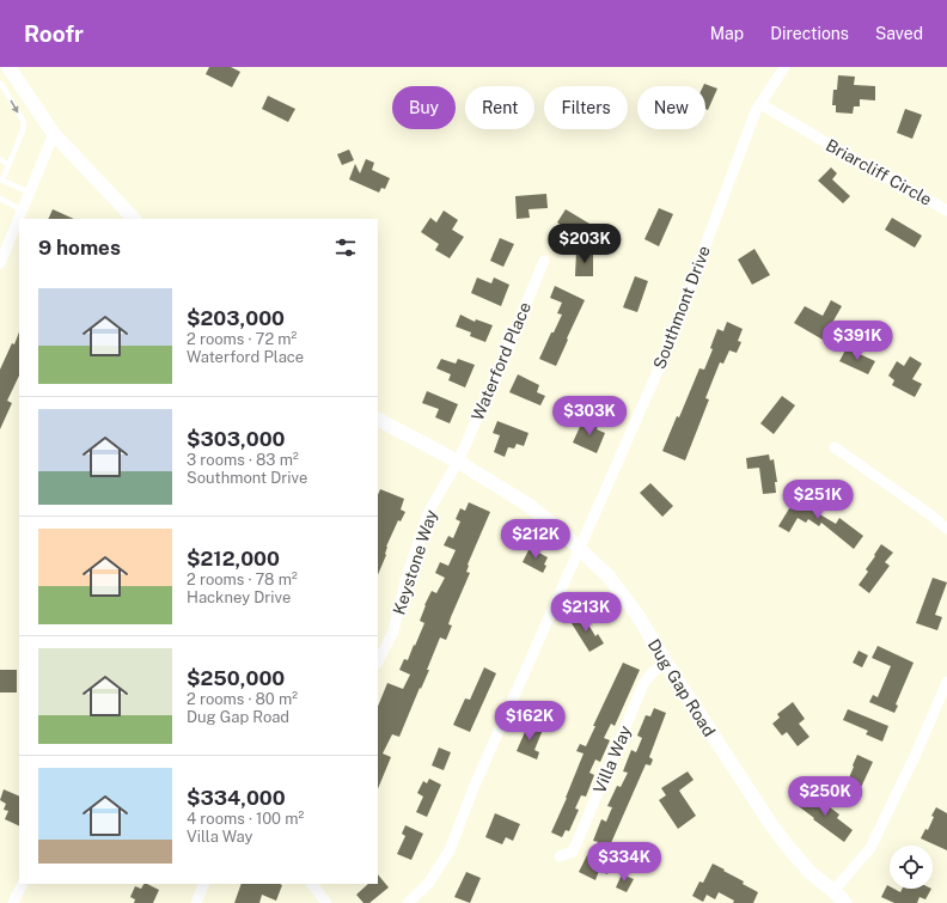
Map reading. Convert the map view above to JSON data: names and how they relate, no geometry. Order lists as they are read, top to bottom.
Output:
{
  "streets": {
    "street": [
      "Briarcliff Circle",
      "Southmont Drive",
      "Waterford Place",
      "Keystone Way",
      "Dug Gap Road",
      "Villa Way"
    ]
  },
  "crossings": [
    ["Briarcliff Circle", "Southmont Drive"],
    ["Southmont Drive", "Dug Gap Road"],
    ["Waterford Place", "Keystone Way"],
    ["Waterford Place", "Dug Gap Road"],
    ["Keystone Way", "Dug Gap Road"],
    ["Dug Gap Road", "Villa Way"]
  ],
  "page": {
    "header": "Roofr",
    "nav": ["Map", "Directions", "Saved"],
    "chip": [
      "Buy",
      "Rent",
      "Filters",
      "New"
    ],
    "heading": "9 homes",
    "price": [
      "$203K",
      "$391K",
      "$303K",
      "$251K",
      "$212K",
      "$213K",
      "$162K",
      "$250K",
      "$334K"
    ],
    "list": [
      {
        "name": "$203,000",
        "note": "2 rooms · 72 m² · Waterford Place"
      },
      {
        "name": "$303,000",
        "note": "3 rooms · 83 m² · Southmont Drive"
      },
      {
        "name": "$212,000",
        "note": "2 rooms · 78 m² · Hackney Drive"
      },
      {
        "name": "$250,000",
        "note": "2 rooms · 80 m² · Dug Gap Road"
      },
      {
        "name": "$334,000",
        "note": "4 rooms · 100 m² · Villa Way"
      }
    ]
  }
}
